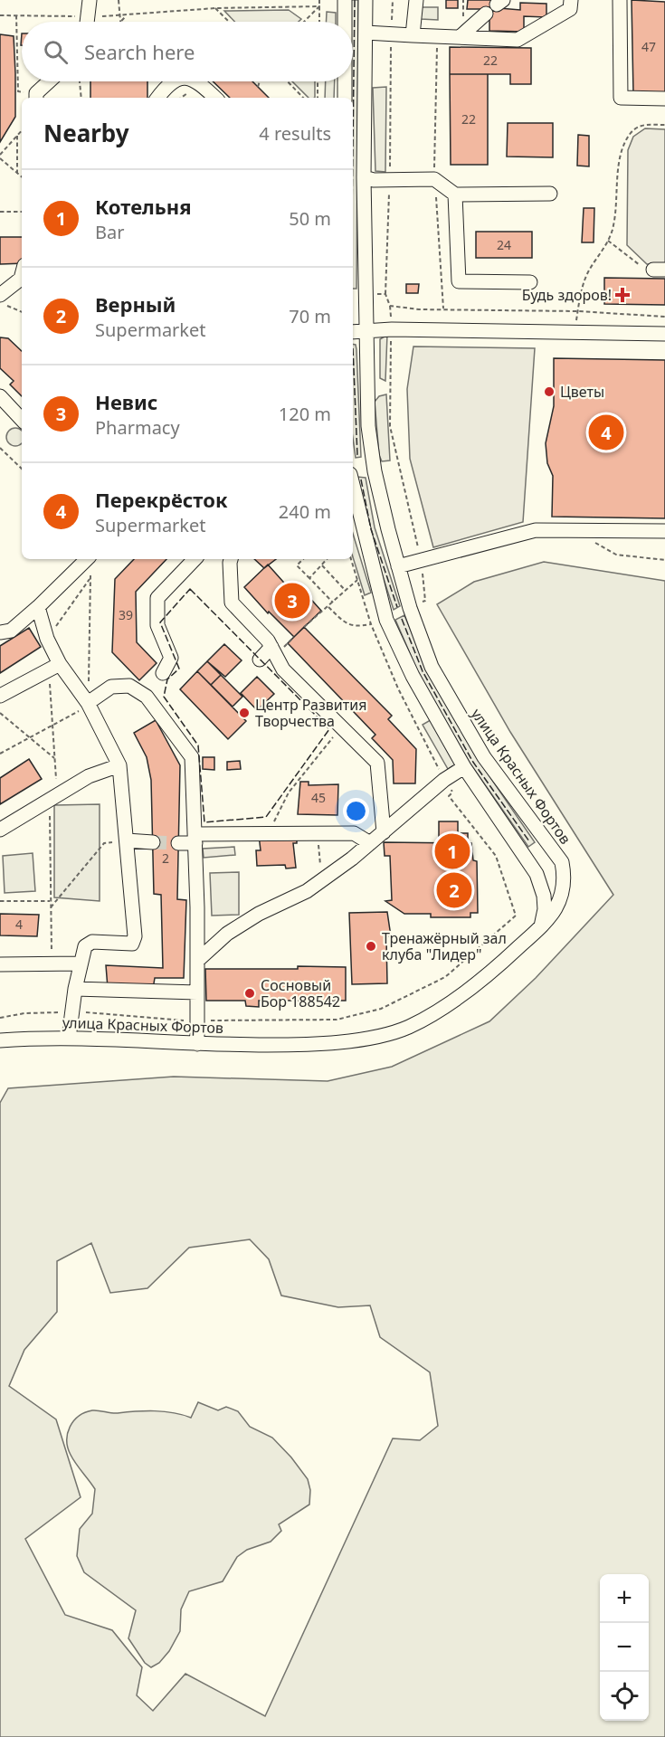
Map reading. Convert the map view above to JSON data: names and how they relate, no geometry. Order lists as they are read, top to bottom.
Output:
{
  "streets": {
    "street": ["улица Красных Фортов"]
  },
  "places": {
    "health": ["Будь здоров!"],
    "other": [
      "Цветы",
      "Центр Развития Творчества",
      "Тренажёрный зал клуба \"Лидер\"",
      "Сосновый Бор 188542"
    ]
  },
  "house_numbers": [
    "47",
    "22",
    "22",
    "24",
    "39",
    "45",
    "2",
    "4"
  ],
  "page": {
    "search": "Search here",
    "heading": ["Nearby", "4 results"],
    "list": [
      {
        "mark": "1",
        "name": "Котельня",
        "note": "Bar",
        "value": "50 m"
      },
      {
        "mark": "2",
        "name": "Верный",
        "note": "Supermarket",
        "value": "70 m"
      },
      {
        "mark": "3",
        "name": "Невис",
        "note": "Pharmacy",
        "value": "120 m"
      },
      {
        "mark": "4",
        "name": "Перекрёсток",
        "note": "Supermarket",
        "value": "240 m"
      }
    ],
    "pins": [
      "4",
      "3",
      "1",
      "2"
    ],
    "map_buttons": ["+", "−"]
  }
}
